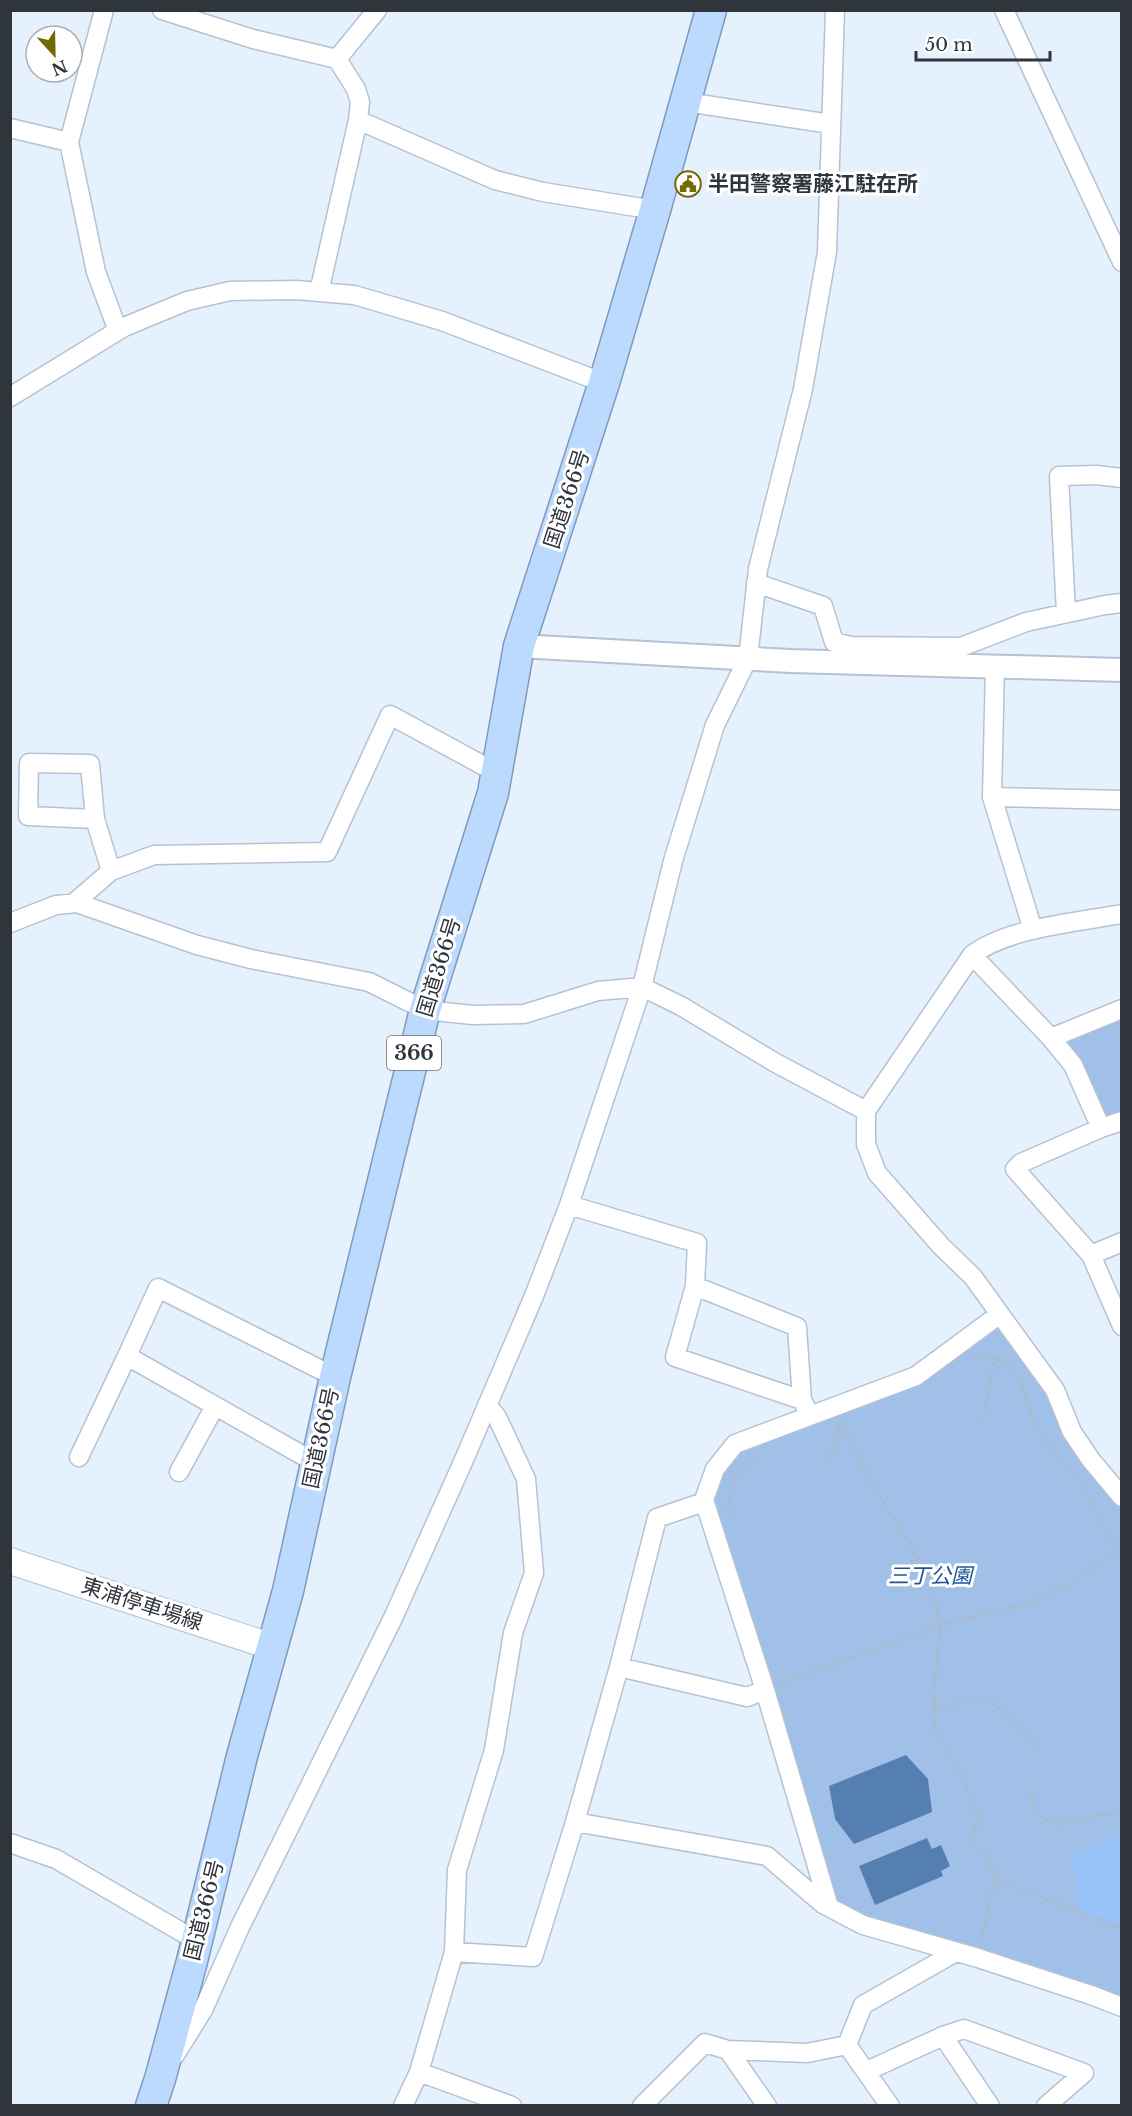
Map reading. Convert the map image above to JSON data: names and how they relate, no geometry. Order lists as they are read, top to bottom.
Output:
{
  "streets": {
    "highway": ["国道366号", "366"],
    "main road": ["東浦停車場線"]
  },
  "crossings": [
    ["国道366号", "東浦停車場線"]
  ],
  "parks": ["三丁公園"],
  "places": {
    "public building": ["半田警察署藤江駐在所"]
  },
  "scale_bar": "50 m",
  "north": "bottom"
}
